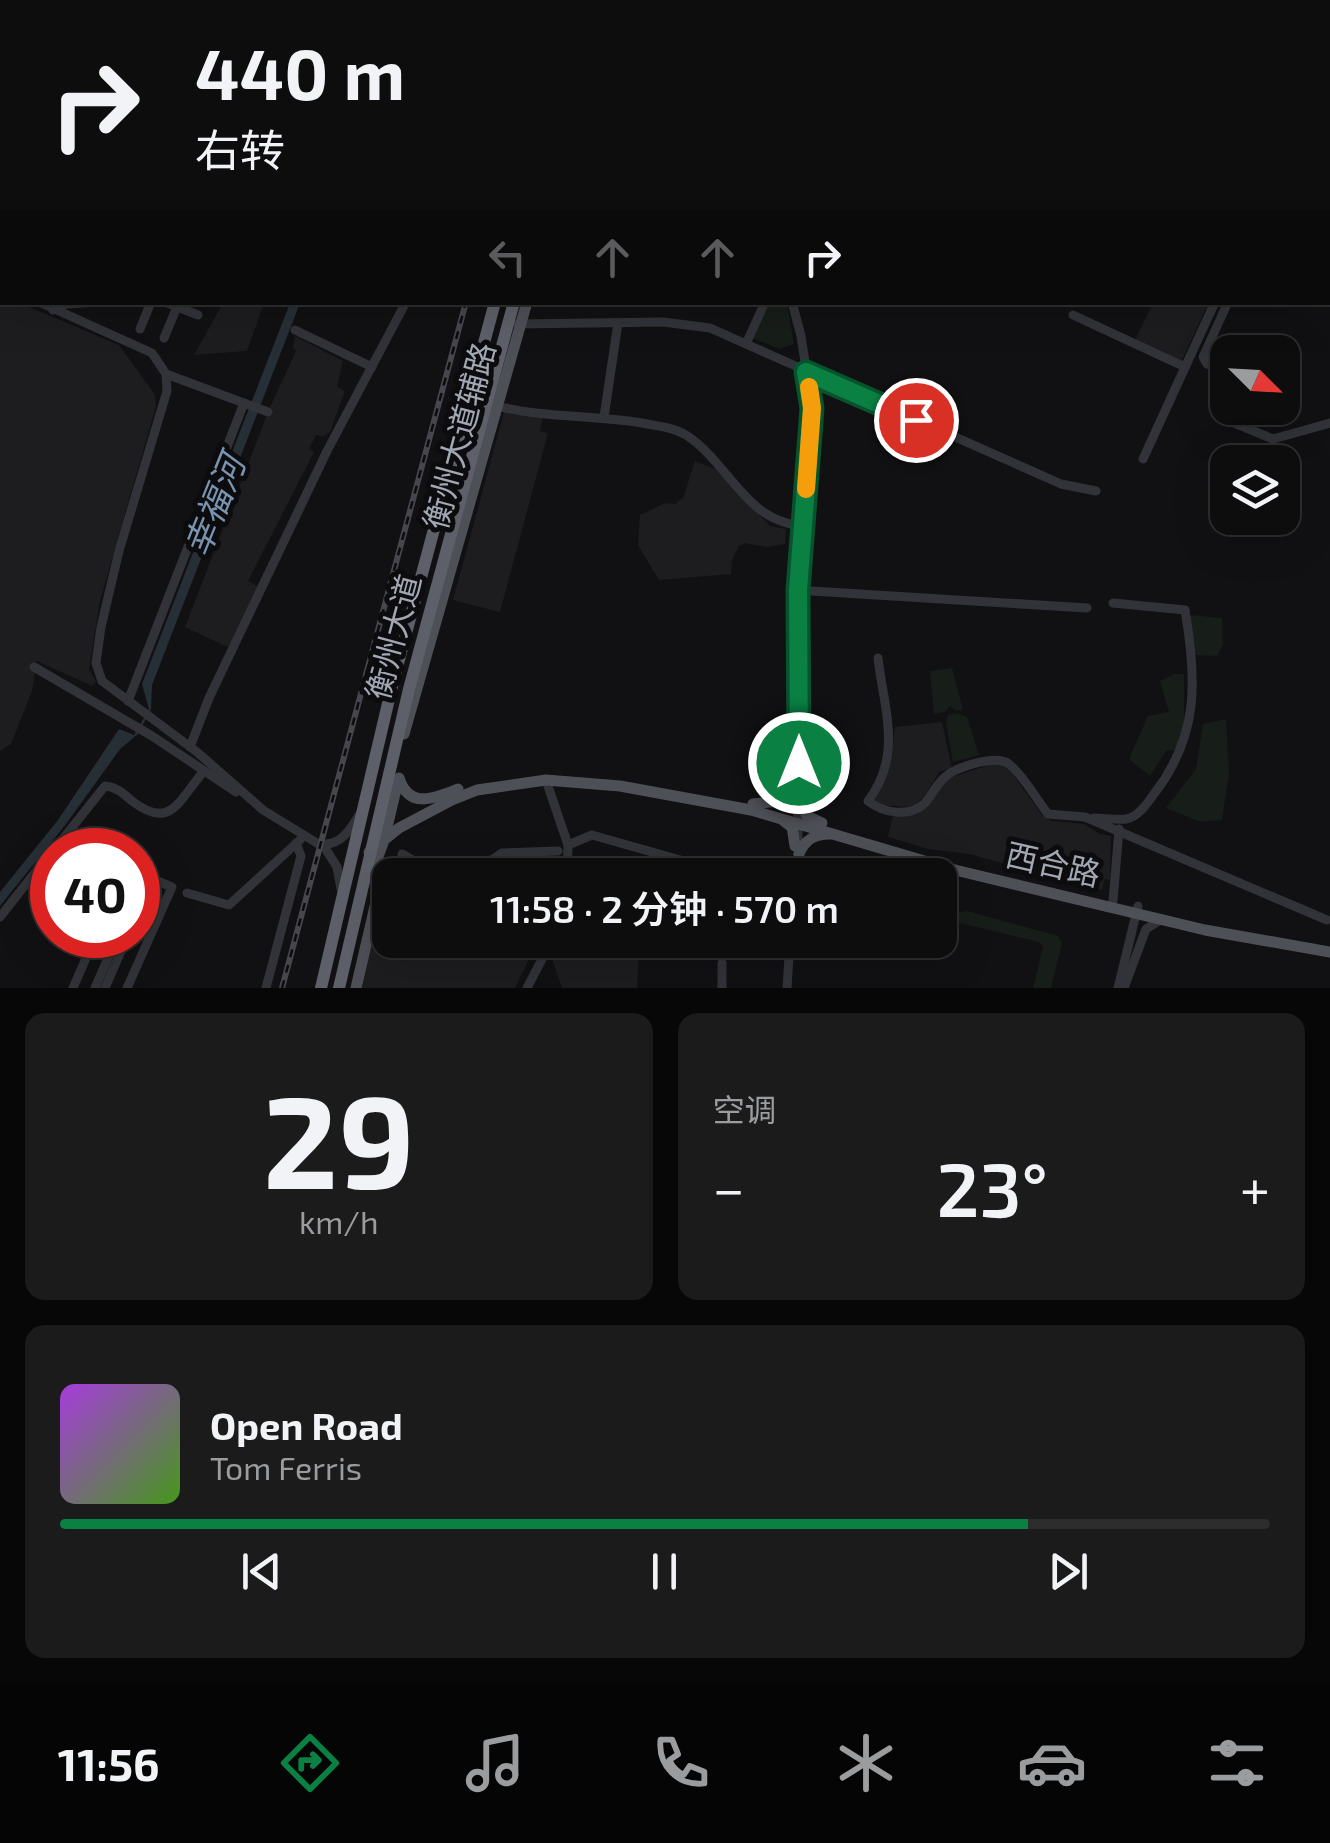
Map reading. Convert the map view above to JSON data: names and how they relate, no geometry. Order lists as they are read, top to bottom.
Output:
{
  "streets": {
    "highway": ["衡州大道"],
    "main road": ["衡州大道辅路", "西合路"]
  },
  "crossings": [
    ["衡州大道辅路", "衡州大道"],
    ["衡州大道辅路", "西合路"]
  ],
  "water": ["幸福河"],
  "north": "bottom right",
  "page": {
    "turn": ["440 m", "右转"],
    "limit": "40",
    "trip": "11:58 · 2 分钟 · 570 m",
    "tile": [
      ["29", "km/h"],
      "空调"
    ],
    "heat": ["−", "23°", "+"],
    "song": ["Open Road", "Tom Ferris"],
    "tabs": "11:56"
  }
}
